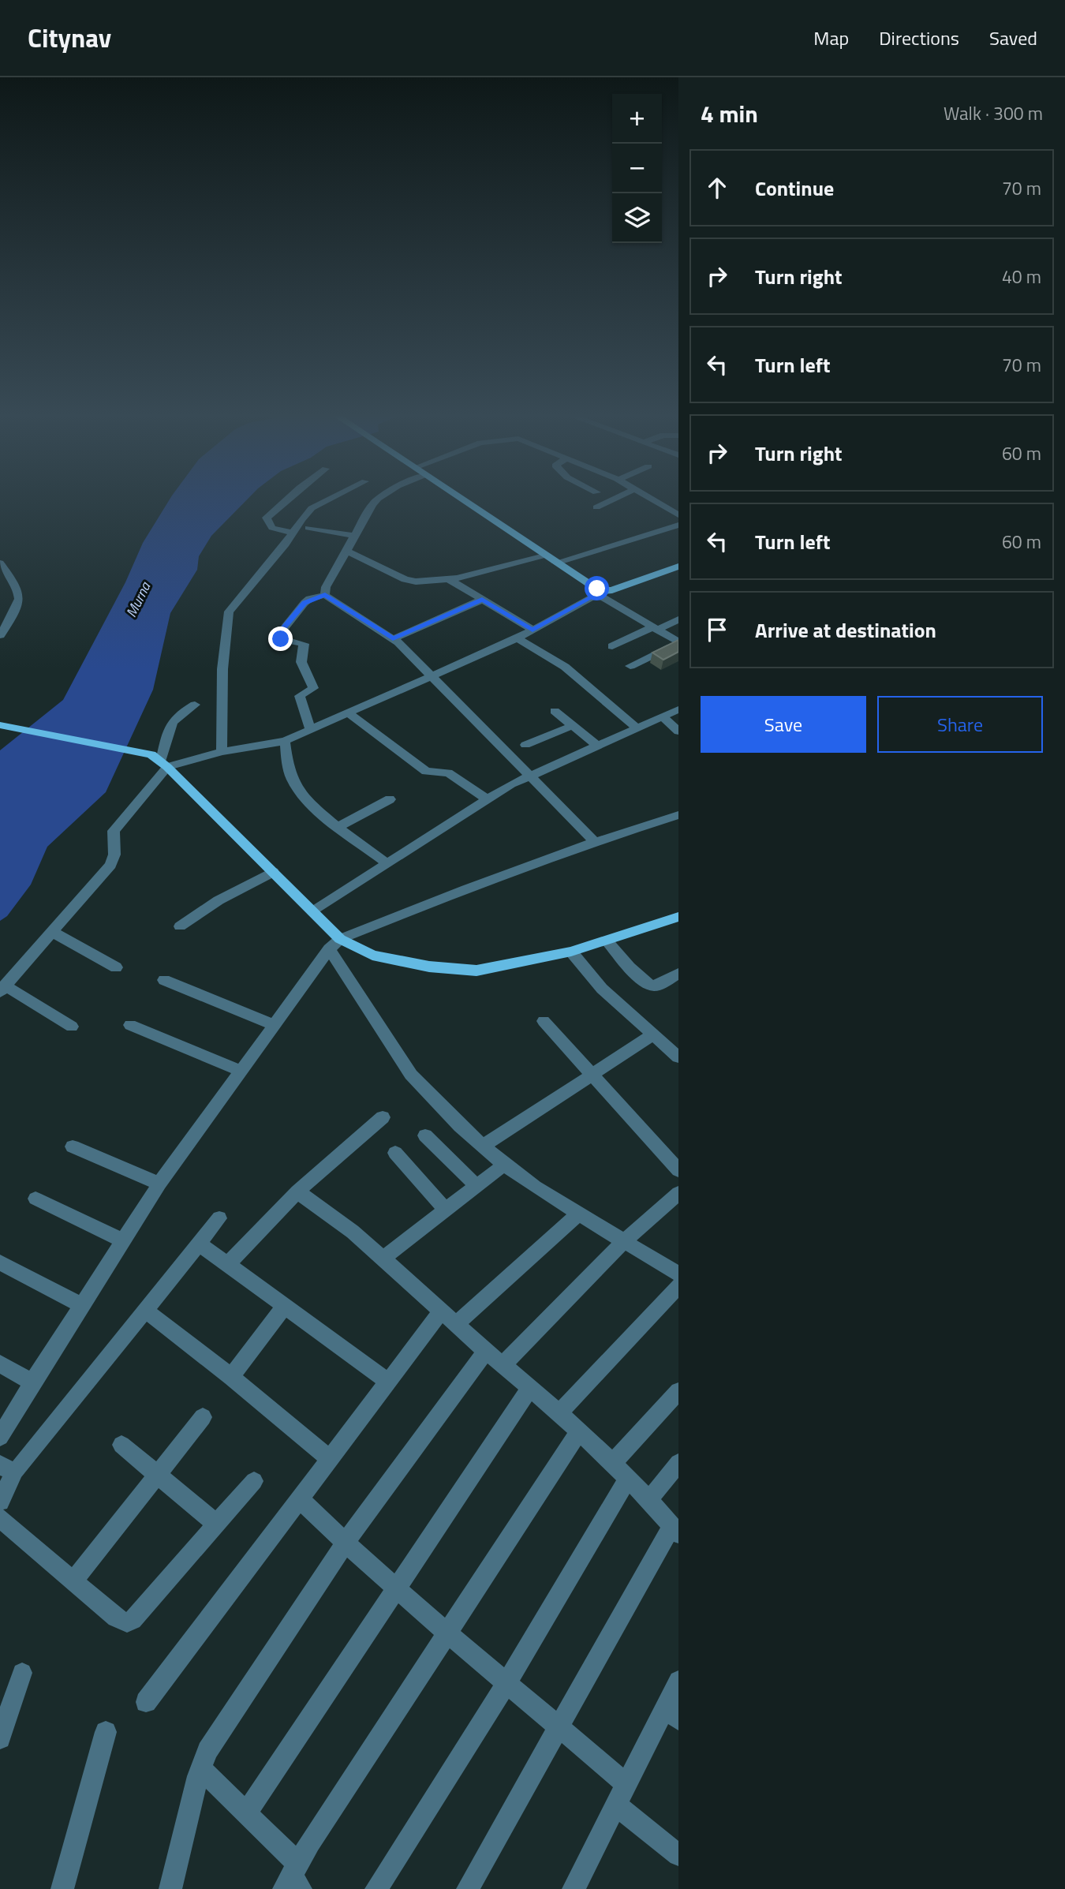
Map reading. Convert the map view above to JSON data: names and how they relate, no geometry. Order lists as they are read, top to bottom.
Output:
{
  "water": ["Murna"],
  "page": {
    "header": "Citynav",
    "nav": ["Map", "Directions", "Saved"],
    "heading": ["4 min", "Walk · 300 m"],
    "map_buttons": ["+", "−"],
    "list": [
      ["Continue", "70 m"],
      ["Turn right", "40 m"],
      ["Turn left", "70 m"],
      ["Turn right", "60 m"],
      ["Turn left", "60 m"],
      "Arrive at destination"
    ],
    "buttons": ["Save", "Share"]
  }
}
